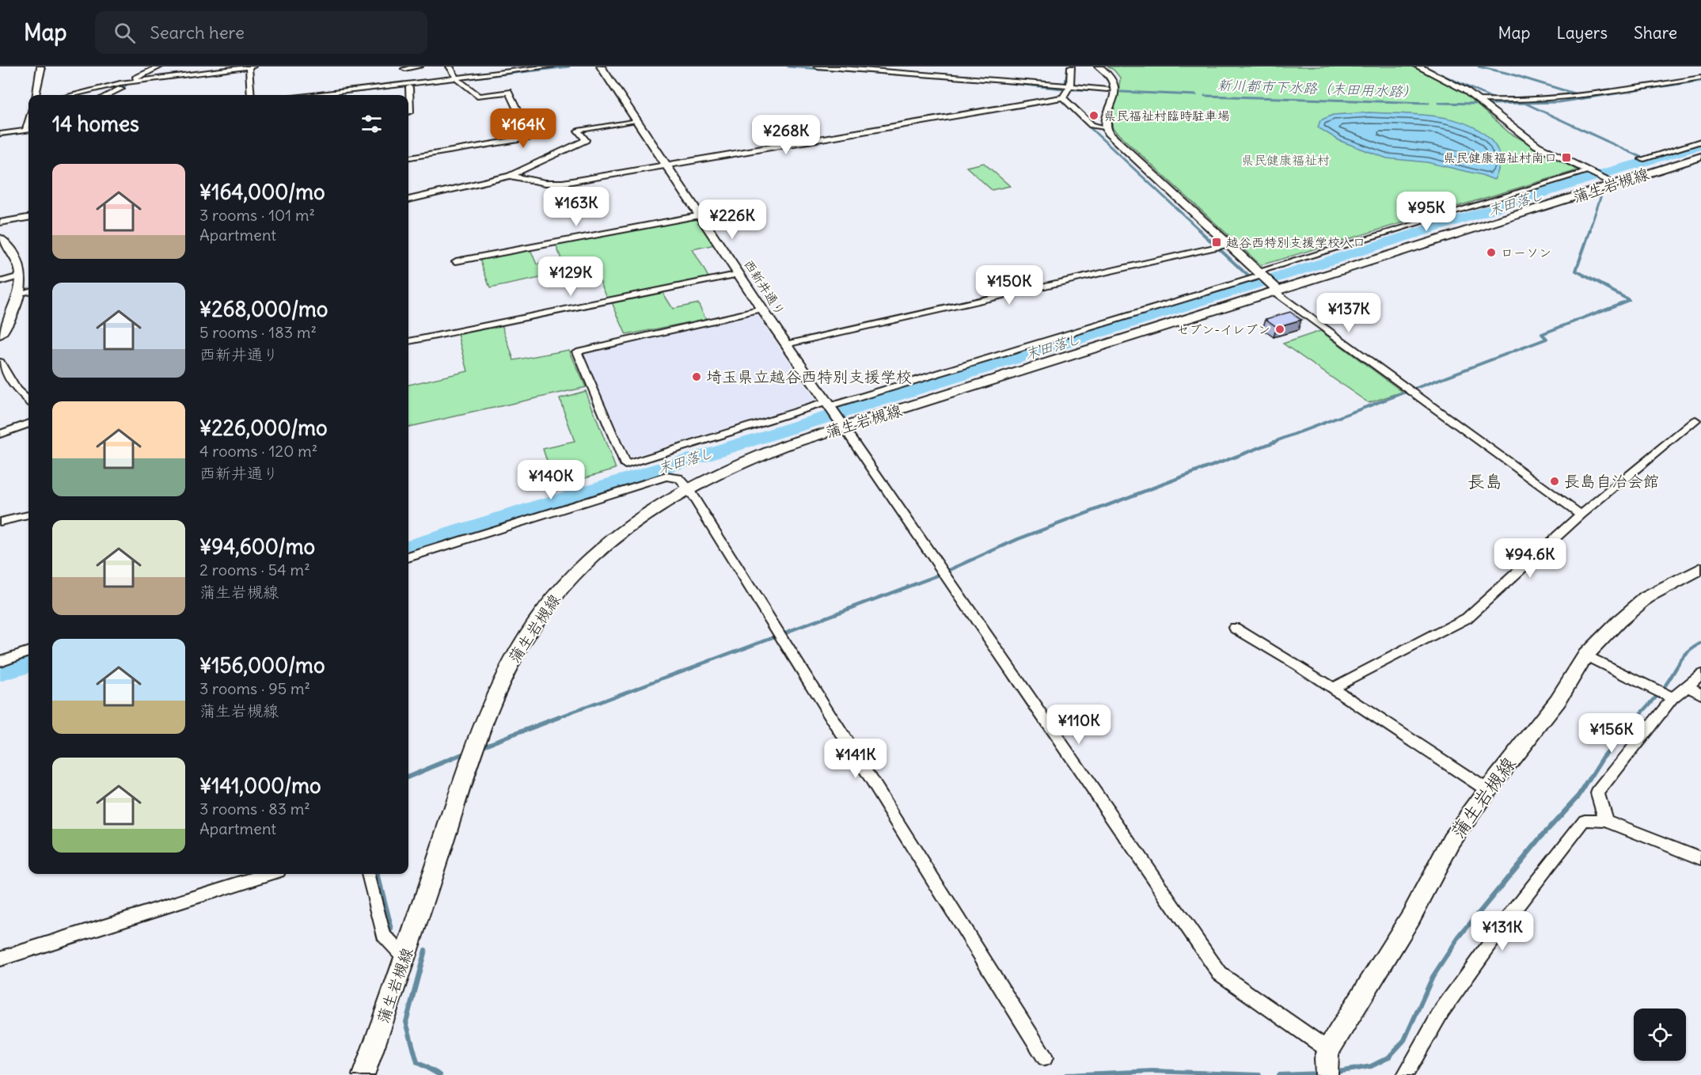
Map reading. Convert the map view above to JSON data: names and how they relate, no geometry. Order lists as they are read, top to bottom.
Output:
{
  "streets": {
    "main road": ["蒲生岩槻線"],
    "street": ["西新井通り"]
  },
  "crossings": [
    ["蒲生岩槻線", "西新井通り"]
  ],
  "districts": ["長島"],
  "water": ["新川都市下水路（末田用水路）", "末田落し"],
  "parks": ["県民健康福祉村"],
  "places": {
    "other": [
      "県民福祉村臨時駐車場",
      "ローソン",
      "セブン-イレブン",
      "埼玉県立越谷西特別支援学校",
      "長島自治会館"
    ],
    "transit": ["県民健康福祉村南口", "越谷西特別支援学校入口"]
  },
  "page": {
    "header": "Map",
    "search": "Search here",
    "nav": ["Map", "Layers", "Share"],
    "heading": "14 homes",
    "price": [
      "¥164K",
      "¥268K",
      "¥163K",
      "¥95K",
      "¥226K",
      "¥129K",
      "¥150K",
      "¥137K",
      "¥140K",
      "¥94.6K",
      "¥110K",
      "¥156K",
      "¥141K",
      "¥131K"
    ],
    "list": [
      {
        "name": "¥164,000/mo",
        "note": "3 rooms · 101 m² · Apartment"
      },
      {
        "name": "¥268,000/mo",
        "note": "5 rooms · 183 m² · 西新井通り"
      },
      {
        "name": "¥226,000/mo",
        "note": "4 rooms · 120 m² · 西新井通り"
      },
      {
        "name": "¥94,600/mo",
        "note": "2 rooms · 54 m² · 蒲生岩槻線"
      },
      {
        "name": "¥156,000/mo",
        "note": "3 rooms · 95 m² · 蒲生岩槻線"
      },
      {
        "name": "¥141,000/mo",
        "note": "3 rooms · 83 m² · Apartment"
      }
    ]
  }
}
